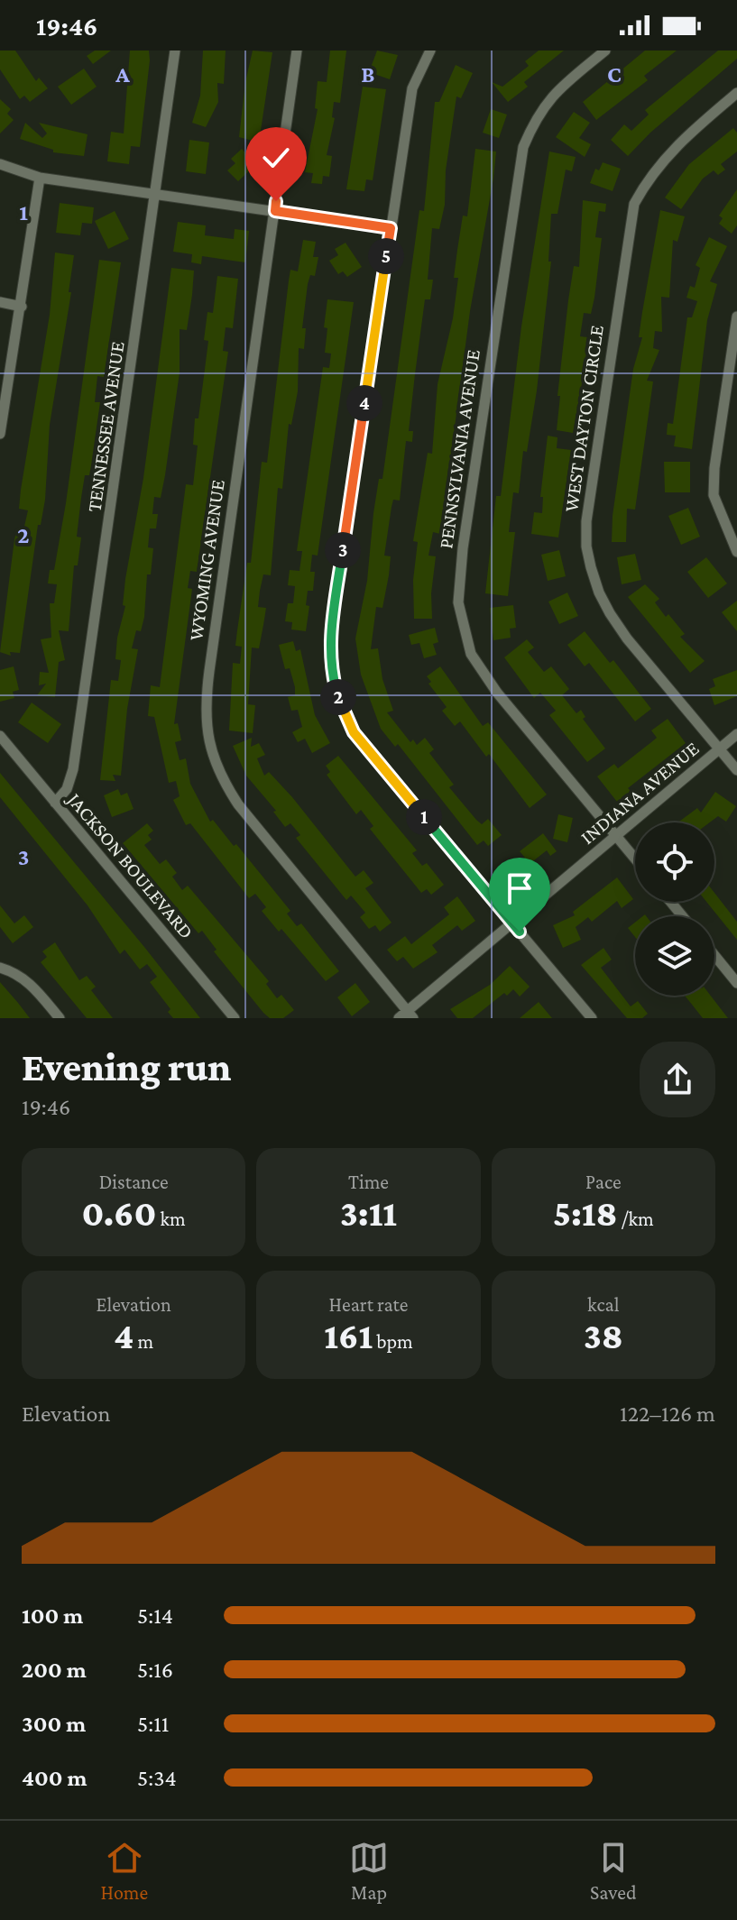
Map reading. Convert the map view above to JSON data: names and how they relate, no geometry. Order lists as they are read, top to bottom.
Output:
{
  "streets": {
    "street": [
      "WEST DAYTON CIRCLE",
      "TENNESSEE AVENUE",
      "PENNSYLVANIA AVENUE",
      "WYOMING AVENUE",
      "INDIANA AVENUE",
      "JACKSON BOULEVARD"
    ]
  },
  "crossings": [
    ["WEST DAYTON CIRCLE", "INDIANA AVENUE"],
    ["TENNESSEE AVENUE", "JACKSON BOULEVARD"],
    ["PENNSYLVANIA AVENUE", "INDIANA AVENUE"],
    ["WYOMING AVENUE", "INDIANA AVENUE"]
  ],
  "page": {
    "status": "19:46",
    "pins": [
      "5",
      "4",
      "3",
      "2",
      "1"
    ],
    "heading": ["Evening run", "19:46"],
    "stats": [
      ["Distance", "0.60 km"],
      ["Time", "3:11"],
      ["Pace", "5:18 /km"],
      ["Elevation", "4 m"],
      ["Heart rate", "161 bpm"],
      ["kcal", "38"]
    ],
    "chart": ["Elevation", "122–126 m"],
    "list": [
      {
        "name": "100 m",
        "note": "5:14"
      },
      {
        "name": "200 m",
        "note": "5:16"
      },
      {
        "name": "300 m",
        "note": "5:11"
      },
      {
        "name": "400 m",
        "note": "5:34"
      }
    ],
    "tabs": ["Home", "Map", "Saved"]
  },
  "grid": {
    "columns": ["A", "B", "C"],
    "rows": ["1", "2", "3"]
  }
}
